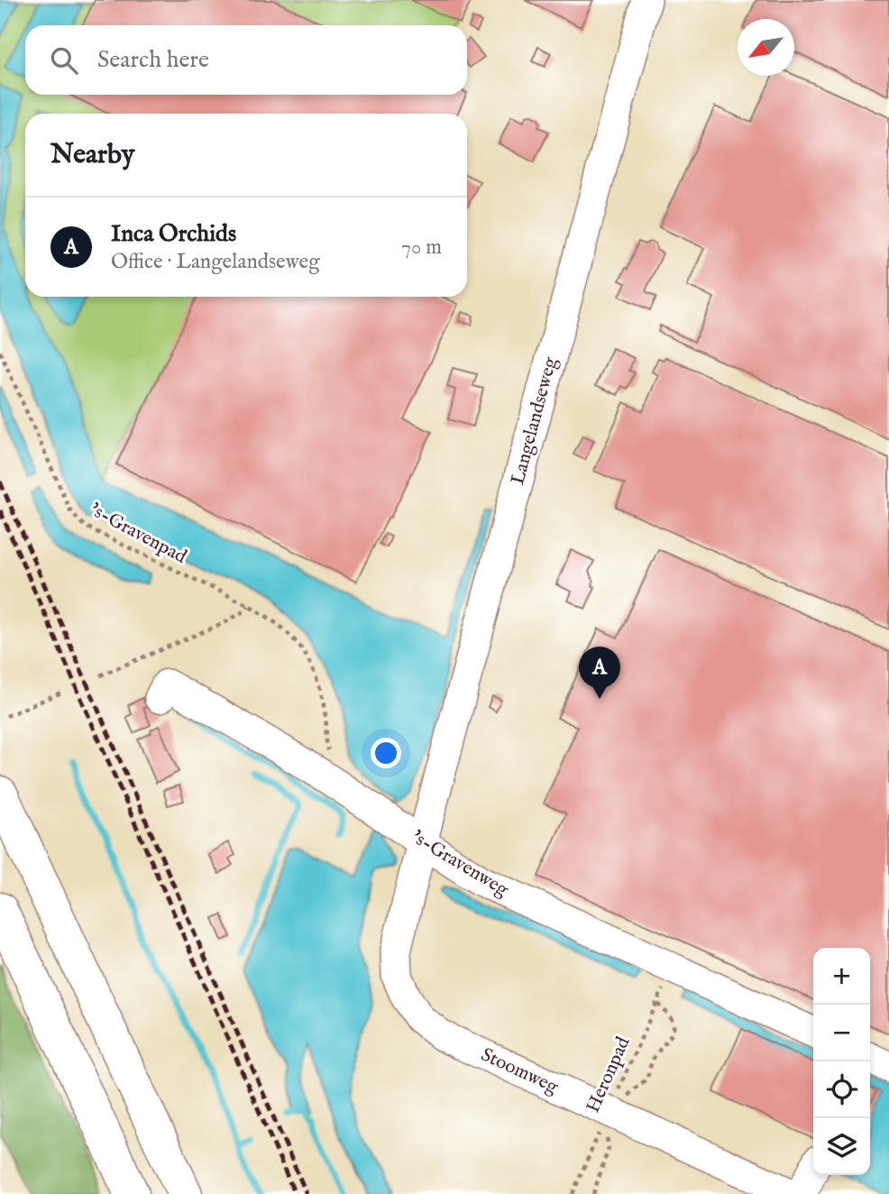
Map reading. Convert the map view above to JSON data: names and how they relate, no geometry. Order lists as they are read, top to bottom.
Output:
{
  "streets": {
    "street": ["Langelandseweg", "'s-Gravenweg", "Stoomweg"],
    "path": ["'s-Gravenpad", "Heronpad"]
  },
  "crossings": [
    ["Langelandseweg", "'s-Gravenweg"],
    ["Langelandseweg", "Stoomweg"],
    ["'s-Gravenpad", "'s-Gravenweg"],
    ["'s-Gravenweg", "Stoomweg"],
    ["'s-Gravenweg", "Heronpad"],
    ["Stoomweg", "Heronpad"]
  ],
  "north": "bottom left",
  "page": {
    "search": "Search here",
    "heading": "Nearby",
    "list": [
      {
        "mark": "A",
        "name": "Inca Orchids",
        "note": "Office · Langelandseweg",
        "value": "70 m"
      }
    ],
    "pins": "A",
    "map_buttons": ["+", "−"]
  }
}
